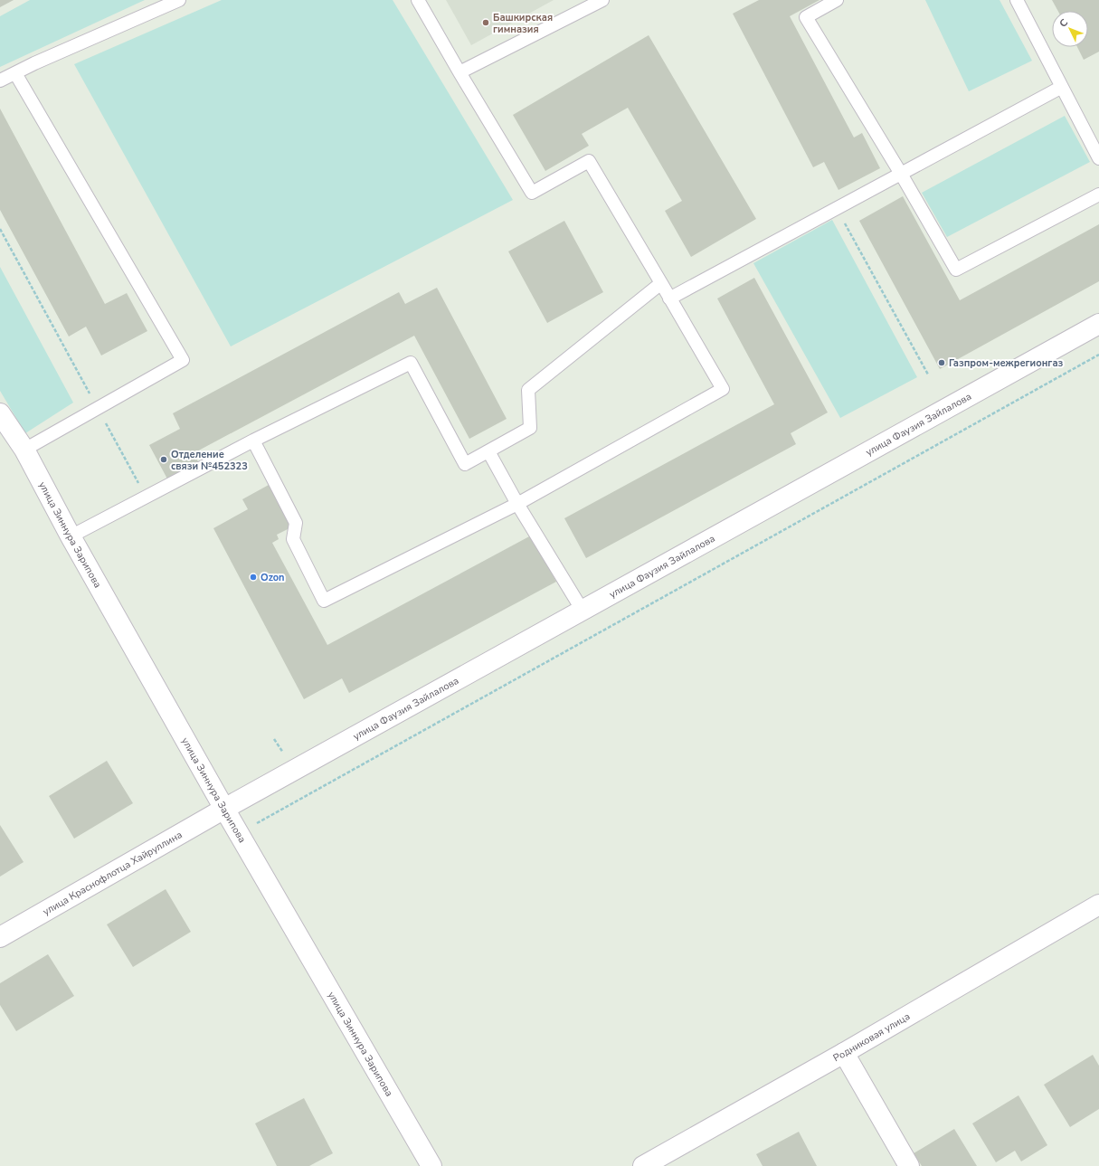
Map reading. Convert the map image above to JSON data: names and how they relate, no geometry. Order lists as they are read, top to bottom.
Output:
{
  "streets": {
    "street": [
      "улица Фаузия Зайлалова",
      "улица Зиннура Зарипова",
      "улица Краснофлотца Хайруллина",
      "Родниковая улица"
    ]
  },
  "crossings": [
    ["улица Фаузия Зайлалова", "улица Зиннура Зарипова"],
    ["улица Фаузия Зайлалова", "улица Краснофлотца Хайруллина"],
    ["улица Зиннура Зарипова", "улица Краснофлотца Хайруллина"]
  ],
  "places": [
    "Башкирская гимназия",
    "Газпром-межрегионгаз",
    "Отделение связи №452323",
    "Ozon"
  ],
  "north": "top left"
}
